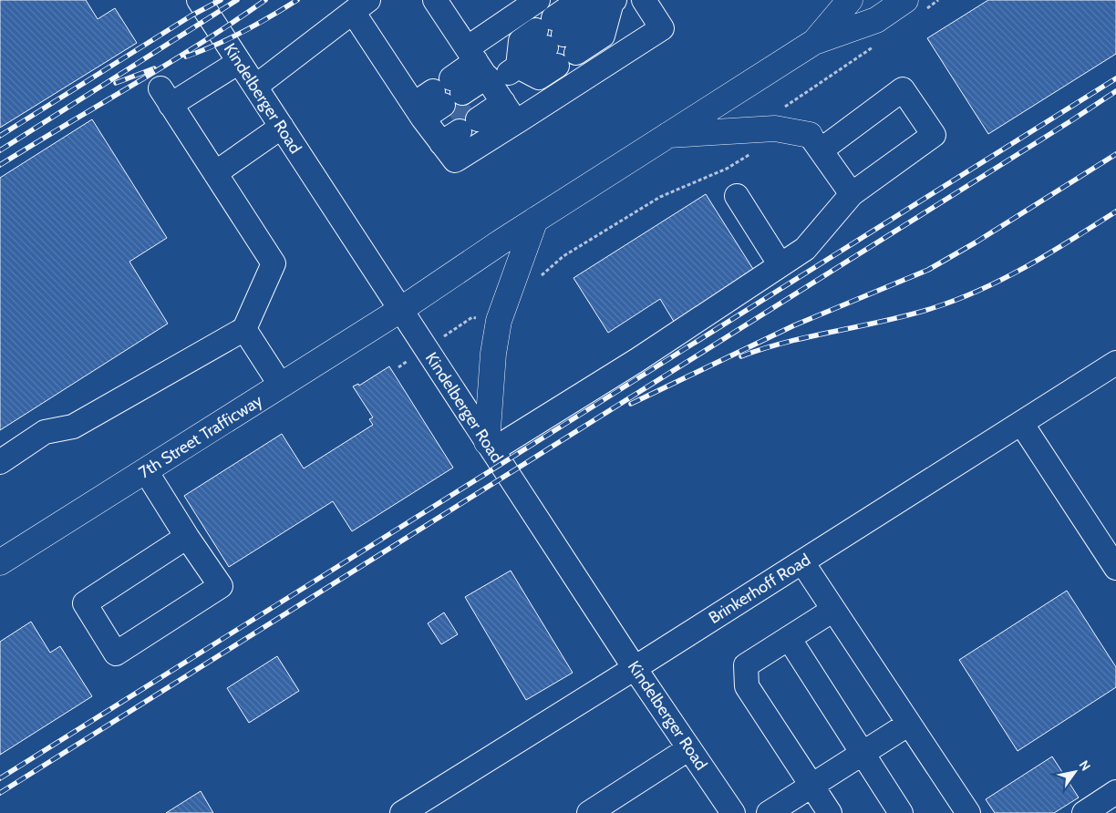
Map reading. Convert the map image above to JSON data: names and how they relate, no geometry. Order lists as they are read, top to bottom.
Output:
{
  "streets": {
    "main road": ["7th Street Trafficway"],
    "street": ["Kindelberger Road", "Brinkerhoff Road"]
  },
  "crossings": [
    ["Kindelberger Road", "7th Street Trafficway"],
    ["Kindelberger Road", "Brinkerhoff Road"]
  ],
  "north": "top right"
}
